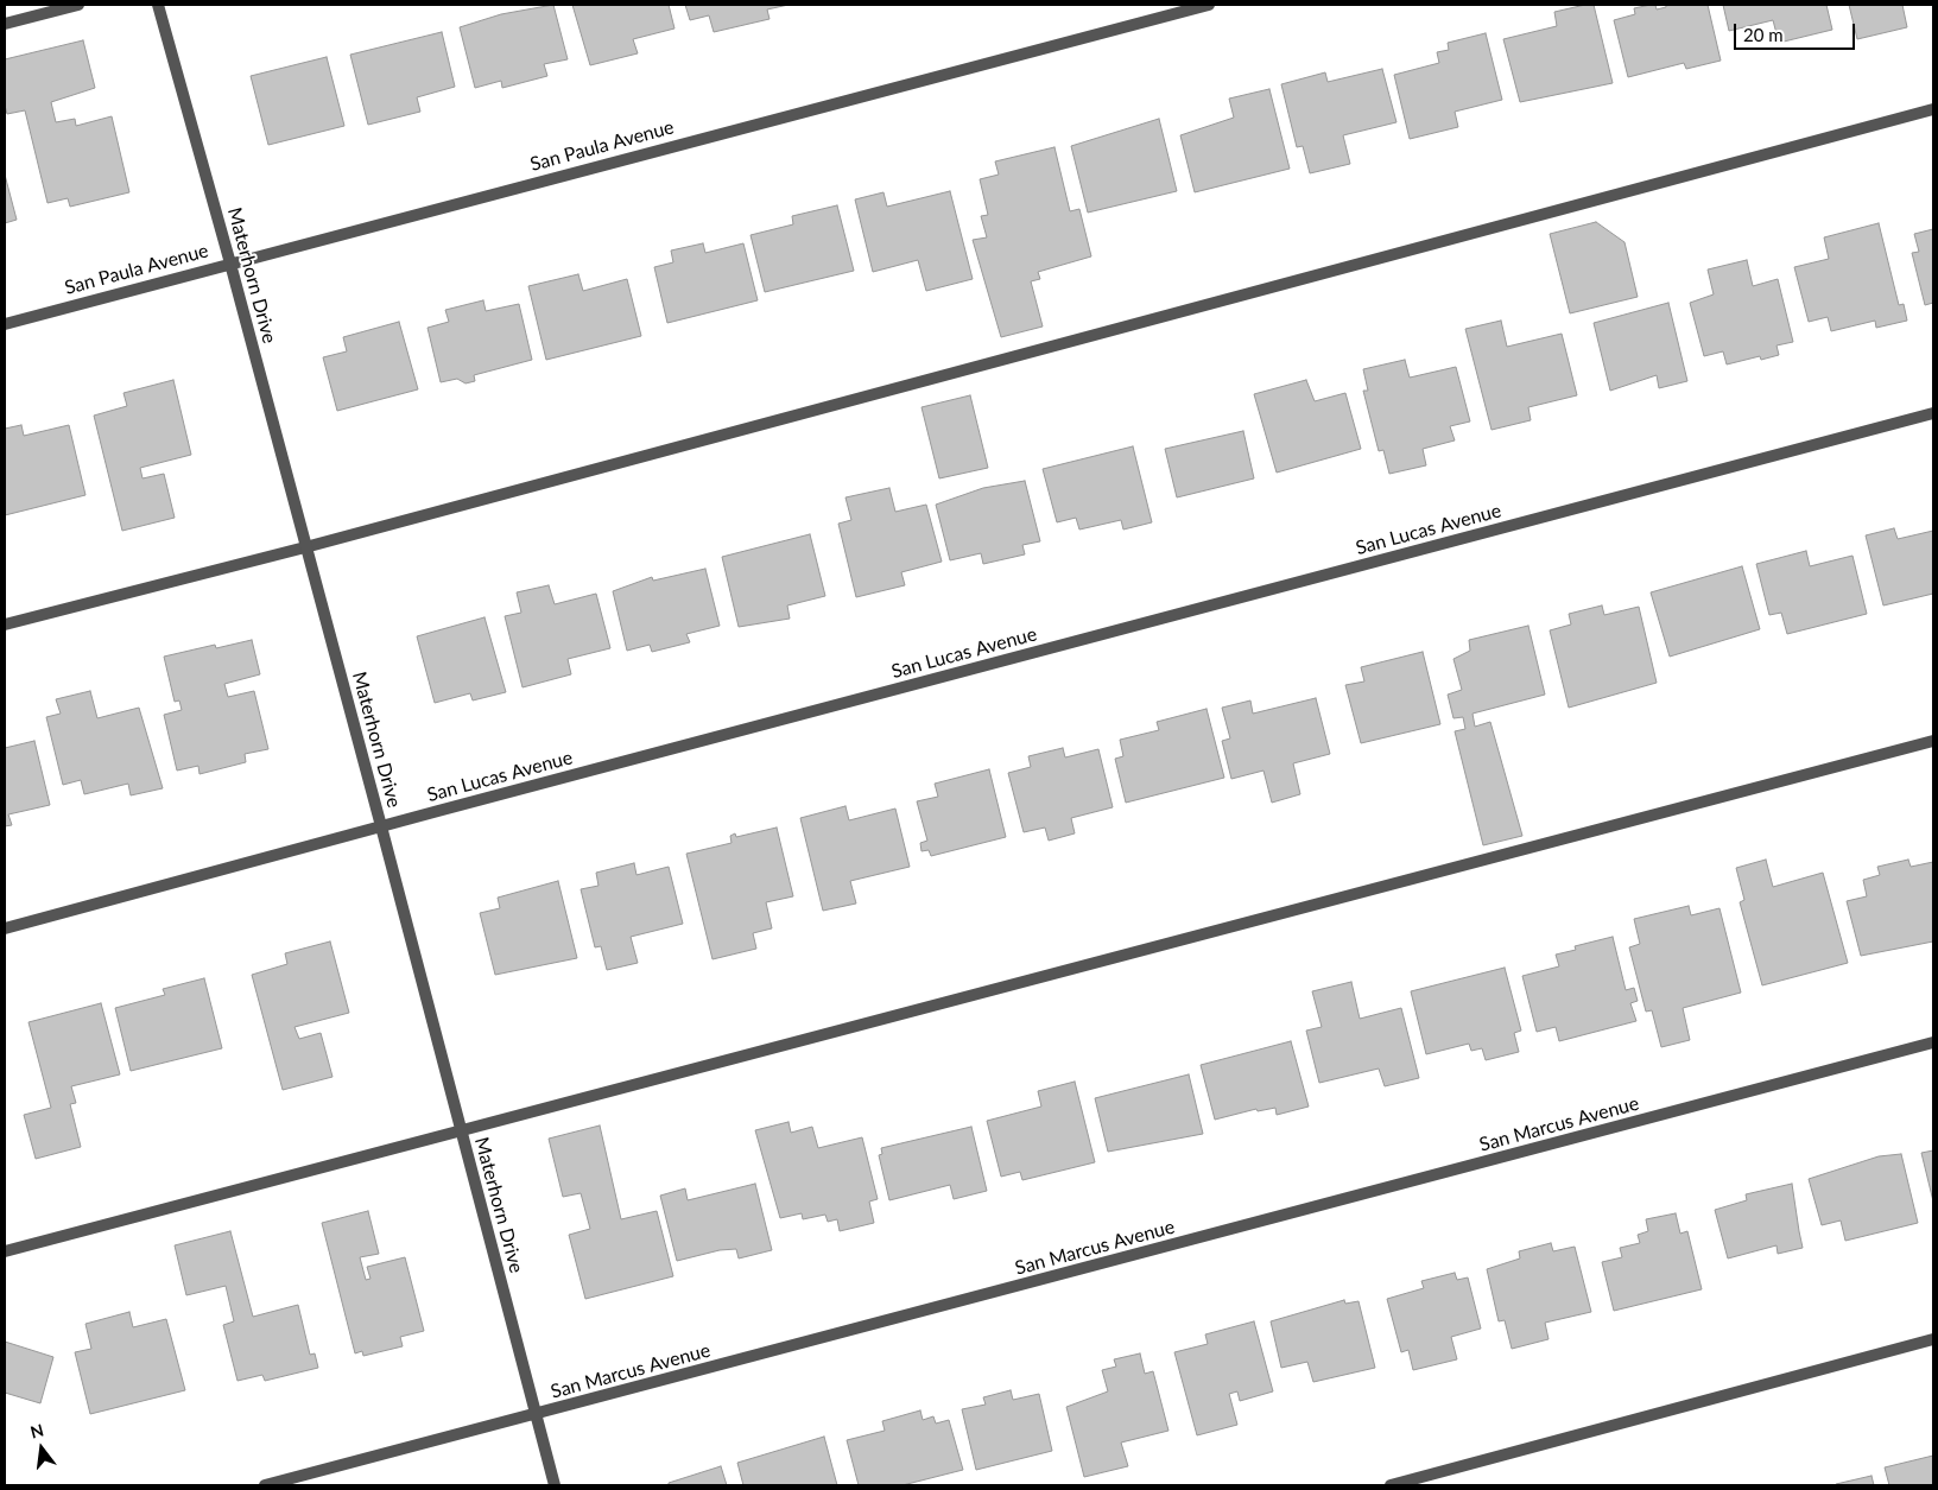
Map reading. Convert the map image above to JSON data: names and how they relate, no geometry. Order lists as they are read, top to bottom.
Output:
{
  "streets": {
    "street": [
      "San Paula Avenue",
      "Materhorn Drive",
      "San Lucas Avenue",
      "San Marcus Avenue"
    ]
  },
  "crossings": [
    ["San Paula Avenue", "Materhorn Drive"],
    ["Materhorn Drive", "San Lucas Avenue"],
    ["Materhorn Drive", "San Marcus Avenue"]
  ],
  "scale_bar": "20 m",
  "north": "top"
}
